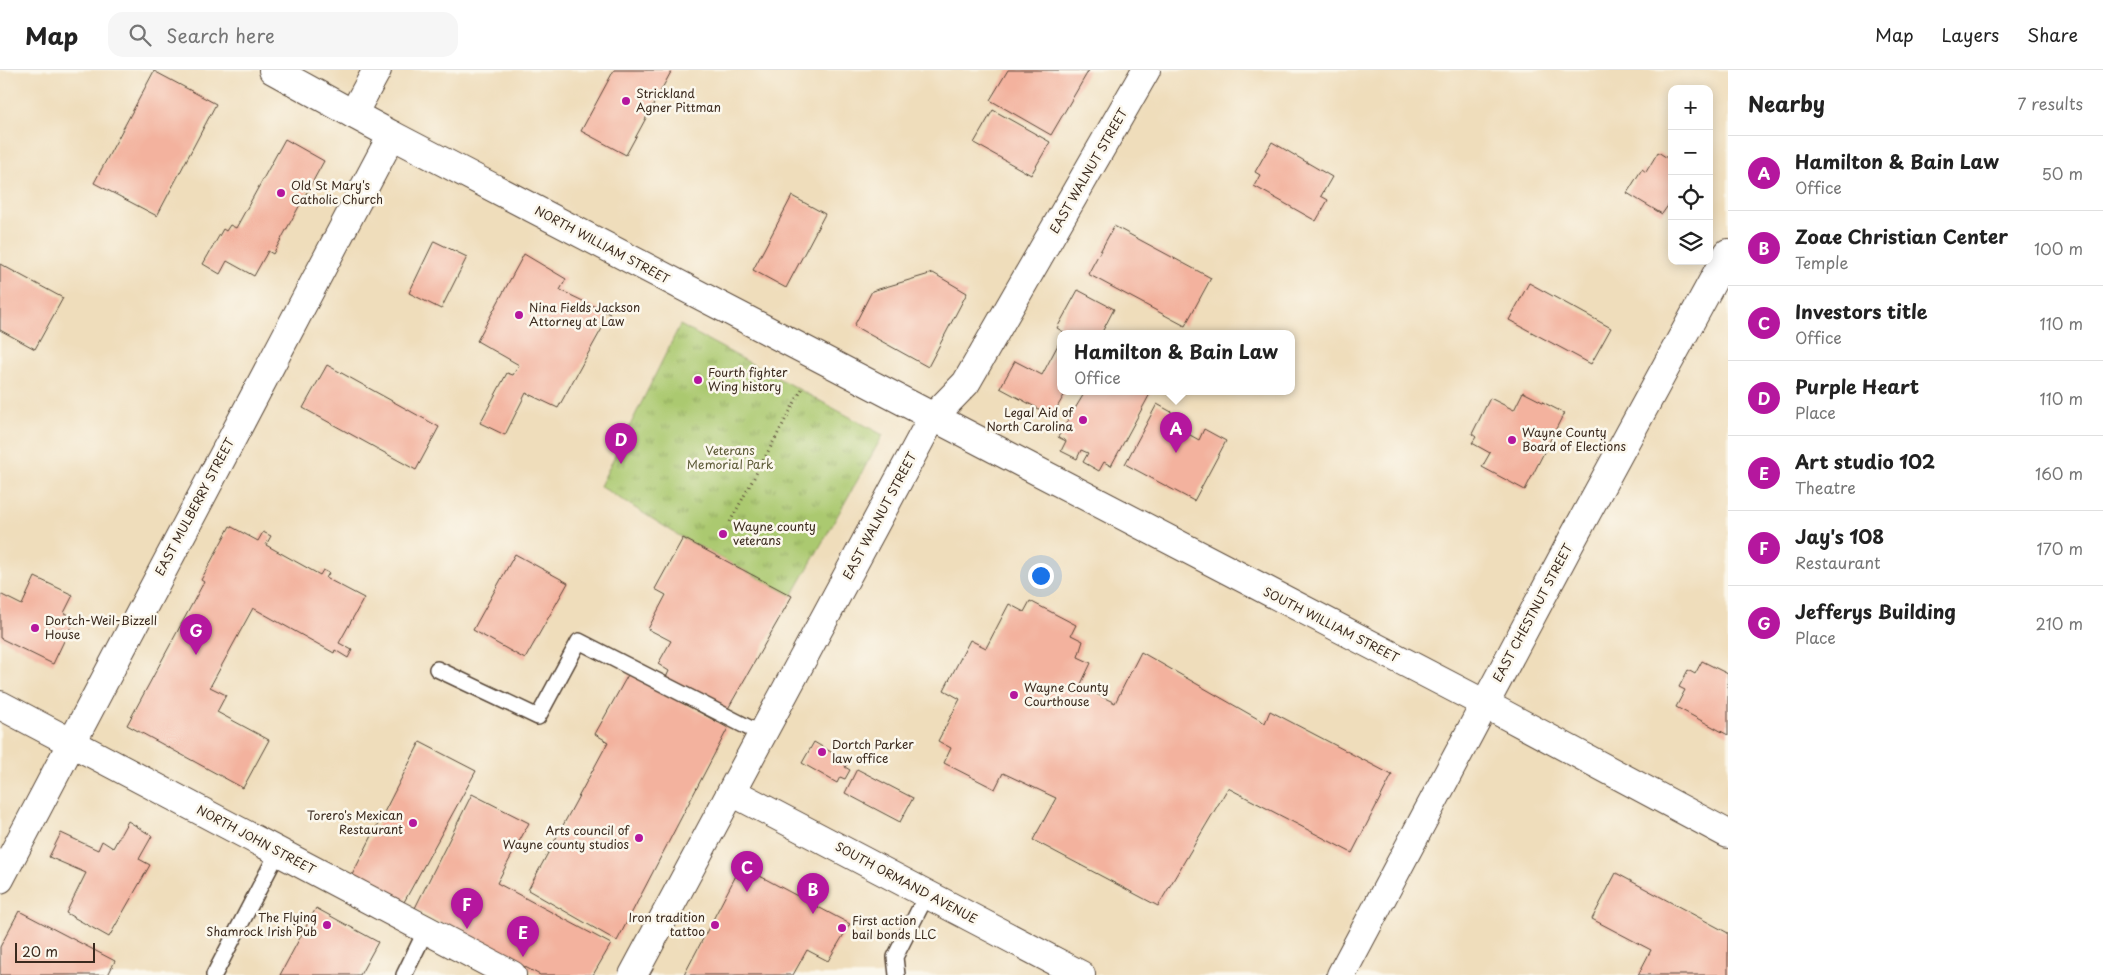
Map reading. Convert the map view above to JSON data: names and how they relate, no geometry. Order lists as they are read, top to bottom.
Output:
{
  "streets": {
    "street": [
      "EAST WALNUT STREET",
      "NORTH WILLIAM STREET",
      "EAST MULBERRY STREET",
      "EAST CHESTNUT STREET",
      "SOUTH WILLIAM STREET",
      "NORTH JOHN STREET",
      "SOUTH ORMAND AVENUE"
    ]
  },
  "crossings": [
    ["EAST WALNUT STREET", "NORTH WILLIAM STREET"],
    ["EAST WALNUT STREET", "SOUTH WILLIAM STREET"],
    ["EAST WALNUT STREET", "SOUTH ORMAND AVENUE"],
    ["NORTH WILLIAM STREET", "EAST MULBERRY STREET"],
    ["NORTH WILLIAM STREET", "SOUTH WILLIAM STREET"],
    ["EAST MULBERRY STREET", "NORTH JOHN STREET"],
    ["EAST CHESTNUT STREET", "SOUTH WILLIAM STREET"]
  ],
  "parks": ["Veterans Memorial Park"],
  "places": [
    "Strickland Agner Pittman",
    "Old St Mary's Catholic Church",
    "Nina Fields Jackson Attorney at Law",
    "Fourth fighter Wing history",
    "Legal Aid of North Carolina",
    "Wayne County Board of Elections",
    "Wayne county veterans",
    "Dortch-Weil-Bizzell House",
    "Wayne County Courthouse",
    "Dortch Parker law office",
    "Torero's Mexican Restaurant",
    "Arts council of Wayne county studios",
    "The Flying Shamrock Irish Pub",
    "Iron tradition tattoo",
    "First action bail bonds LLC"
  ],
  "scale_bar": "20 m",
  "page": {
    "header": "Map",
    "search": "Search here",
    "nav": ["Map", "Layers", "Share"],
    "heading": ["Nearby", "7 results"],
    "map_buttons": ["+", "−"],
    "list": [
      {
        "mark": "A",
        "name": "Hamilton & Bain Law",
        "note": "Office",
        "value": "50 m"
      },
      {
        "mark": "B",
        "name": "Zoae Christian Center",
        "note": "Temple",
        "value": "100 m"
      },
      {
        "mark": "C",
        "name": "Investors title",
        "note": "Office",
        "value": "110 m"
      },
      {
        "mark": "D",
        "name": "Purple Heart",
        "note": "Place",
        "value": "110 m"
      },
      {
        "mark": "E",
        "name": "Art studio 102",
        "note": "Theatre",
        "value": "160 m"
      },
      {
        "mark": "F",
        "name": "Jay's 108",
        "note": "Restaurant",
        "value": "170 m"
      },
      {
        "mark": "G",
        "name": "Jefferys Building",
        "note": "Place",
        "value": "210 m"
      }
    ],
    "popup": ["Hamilton & Bain Law", "Office"],
    "pins": [
      "A",
      "D",
      "G",
      "C",
      "B",
      "F",
      "E"
    ],
    "scale": "20 m"
  }
}
